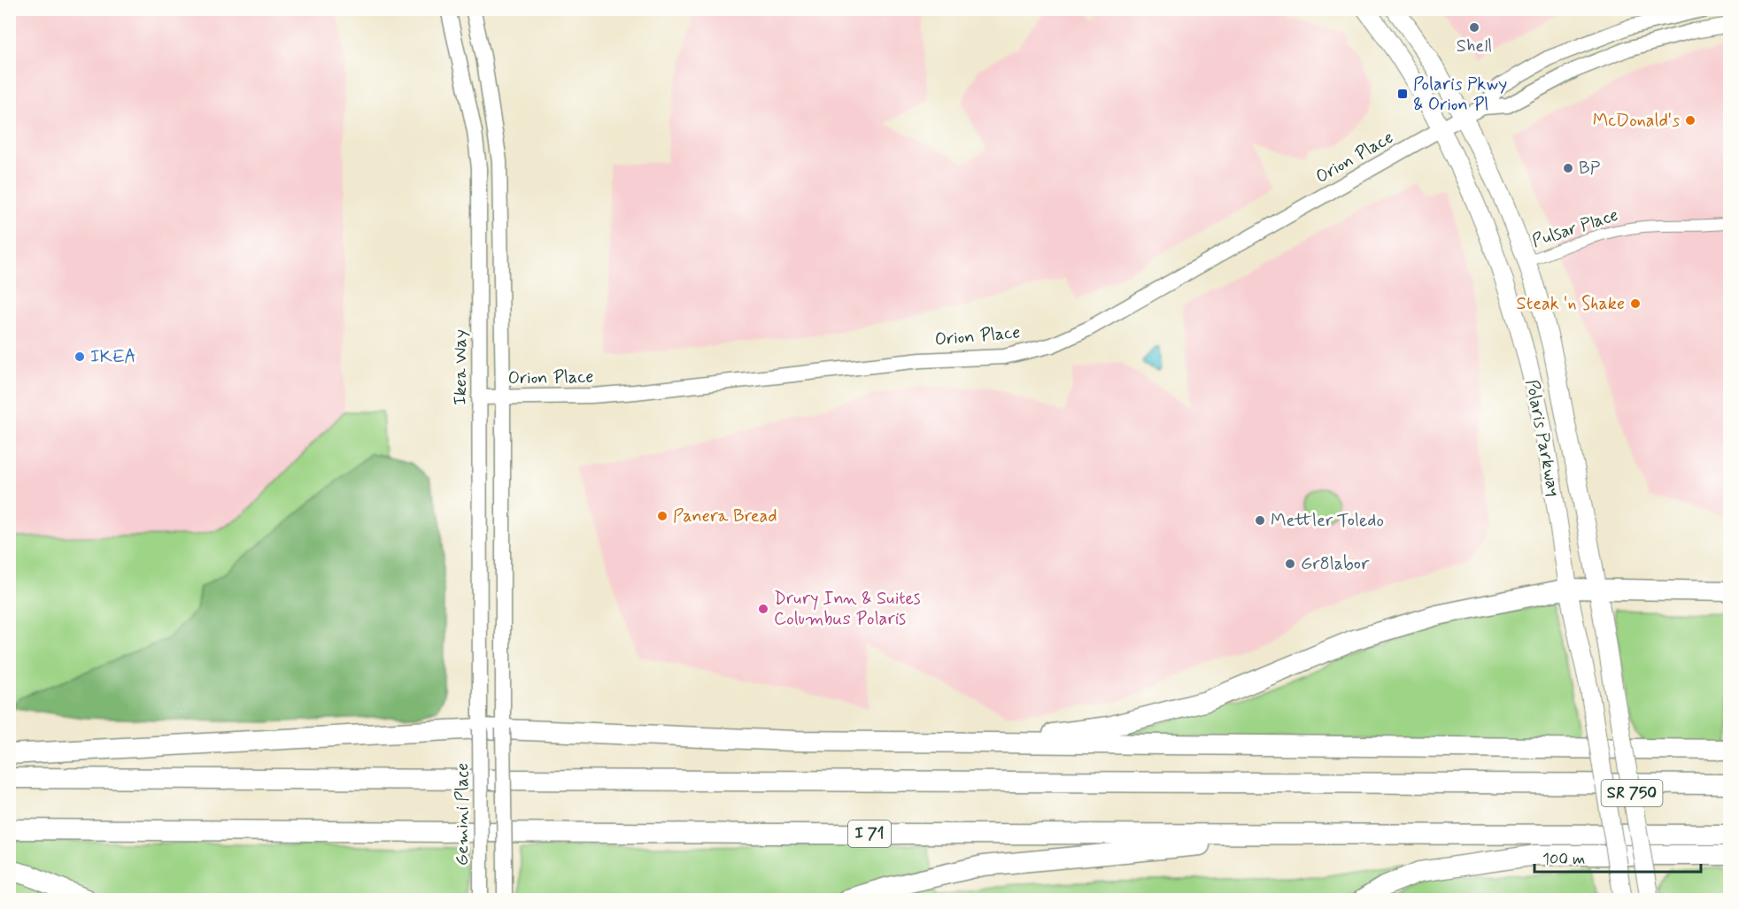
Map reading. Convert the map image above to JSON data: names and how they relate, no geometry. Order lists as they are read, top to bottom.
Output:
{
  "streets": {
    "highway": ["I 71"],
    "main road": [
      "Orion Place",
      "Ikea Way",
      "Polaris Parkway",
      "SR 750",
      "Gemini Place"
    ],
    "street": ["Pulsar Place"]
  },
  "crossings": [
    ["Orion Place", "Ikea Way"],
    ["Orion Place", "Polaris Parkway"],
    ["Pulsar Place", "Polaris Parkway"],
    ["Ikea Way", "Gemini Place"]
  ],
  "places": {
    "other": [
      "Shell",
      "McDonald's",
      "BP",
      "Steak 'n Shake",
      "IKEA",
      "Panera Bread",
      "Mettler Toledo",
      "Gr8labor",
      "Drury Inn & Suites Columbus Polaris"
    ],
    "transit": ["Polaris Pkwy & Orion Pl"]
  },
  "scale_bar": "100 m"
}
